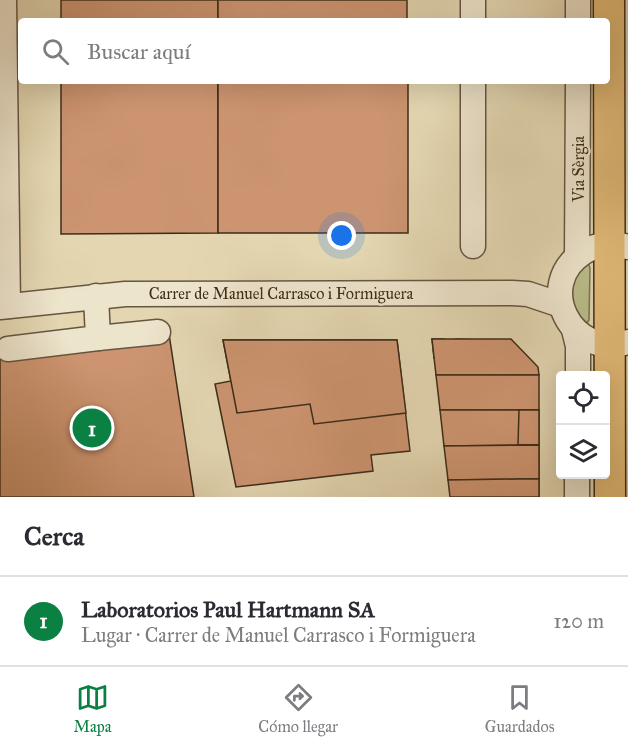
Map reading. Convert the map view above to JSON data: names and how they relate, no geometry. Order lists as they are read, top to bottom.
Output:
{
  "streets": {
    "main road": ["Via Sèrgia"],
    "street": ["Carrer de Manuel Carrasco i Formiguera"]
  },
  "page": {
    "search": "Buscar aquí",
    "pins": "1",
    "heading": "Cerca",
    "list": [
      {
        "mark": "1",
        "name": "Laboratorios Paul Hartmann SA",
        "note": "Lugar · Carrer de Manuel Carrasco i Formiguera",
        "value": "120 m"
      }
    ],
    "nav": ["Mapa", "Cómo llegar", "Guardados"]
  }
}
